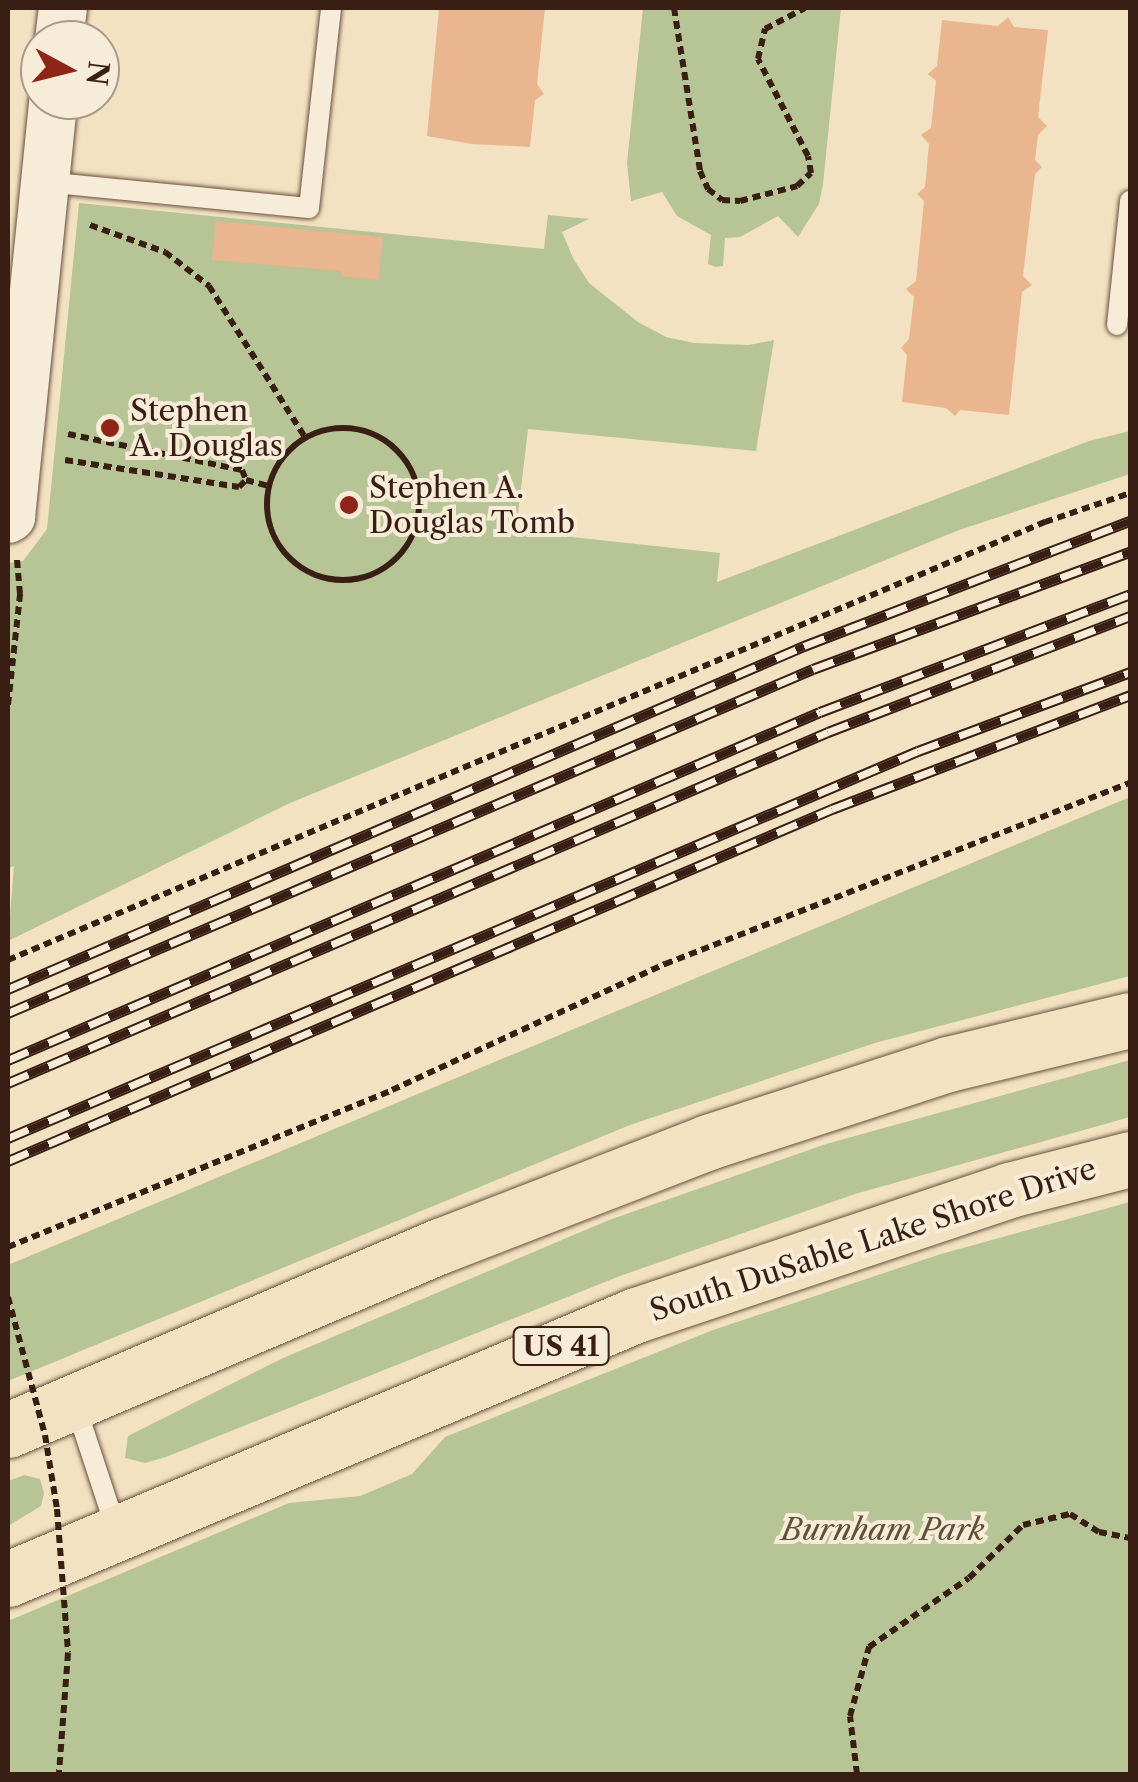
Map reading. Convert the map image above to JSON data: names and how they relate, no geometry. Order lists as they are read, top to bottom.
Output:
{
  "streets": {
    "highway": ["South DuSable Lake Shore Drive", "US 41"]
  },
  "parks": ["Burnham Park"],
  "places": ["Stephen A. Douglas", "Stephen A. Douglas Tomb"],
  "north": "right"
}
